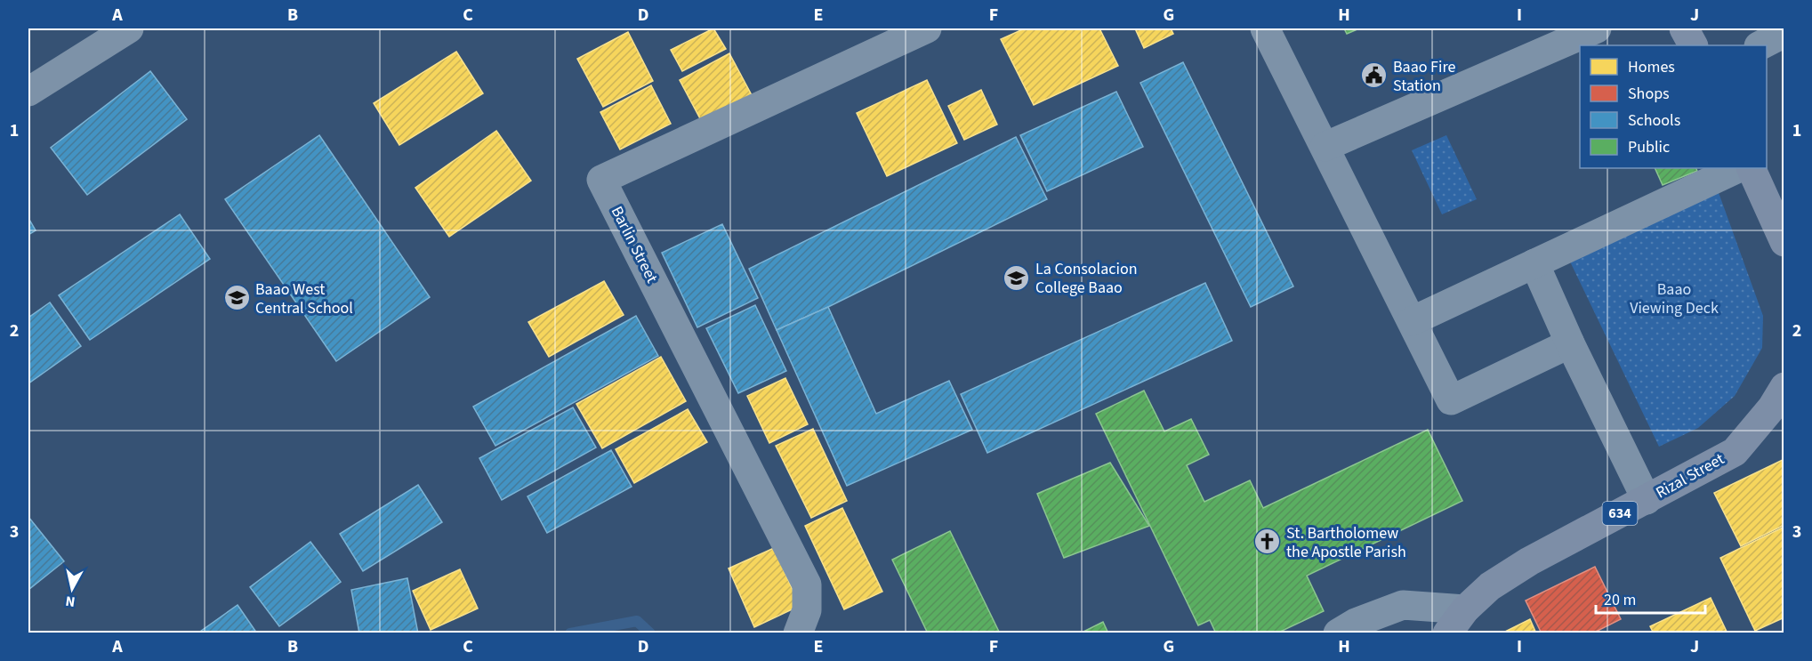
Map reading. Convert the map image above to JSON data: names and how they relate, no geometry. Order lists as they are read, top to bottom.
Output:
{
  "streets": {
    "main road": ["Rizal Street", "634"],
    "street": ["Barlin Street"]
  },
  "parks": ["Baao Viewing Deck"],
  "places": {
    "public building": ["Baao Fire Station"],
    "school or university": ["La Consolacion College Baao", "Baao West Central School"],
    "church": ["St. Bartholomew the Apostle Parish"]
  },
  "legend": [
    "Homes",
    "Shops",
    "Schools",
    "Public"
  ],
  "scale_bar": "20 m",
  "north": "bottom",
  "grid": {
    "columns": [
      "A",
      "B",
      "C",
      "D",
      "E",
      "F",
      "G",
      "H",
      "I",
      "J"
    ],
    "rows": ["1", "2", "3"]
  }
}
